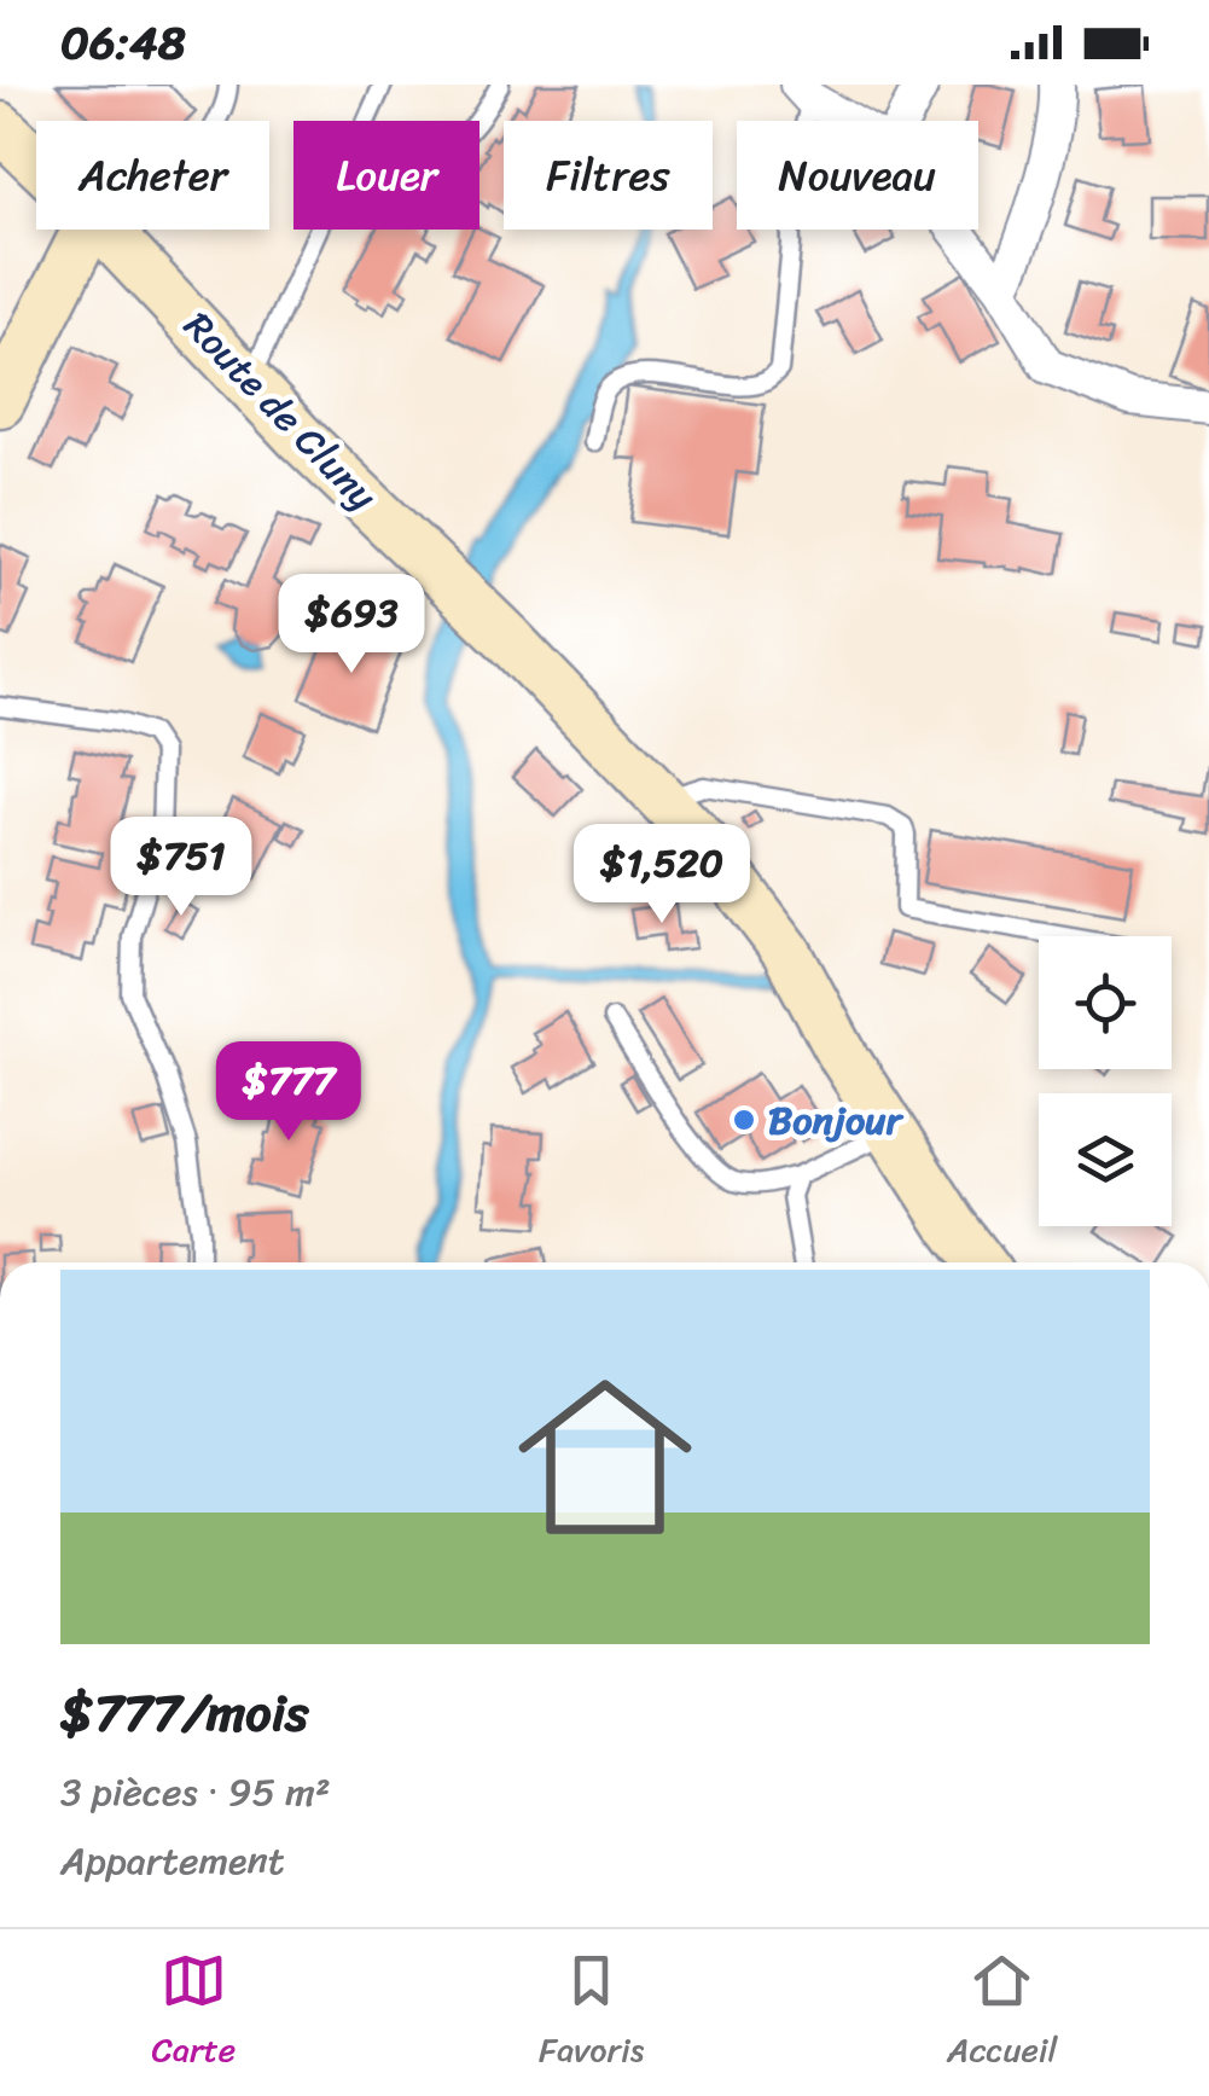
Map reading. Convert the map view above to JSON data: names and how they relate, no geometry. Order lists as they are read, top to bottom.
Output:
{
  "streets": {
    "main road": ["Route de Cluny"]
  },
  "places": ["Bonjour"],
  "page": {
    "status": "06:48",
    "chip": [
      "Acheter",
      "Louer",
      "Filtres",
      "Nouveau"
    ],
    "price": [
      "$693",
      "$751",
      "$1,520",
      "$777"
    ],
    "list": [
      {
        "name": "$777/mois",
        "note": "3 pièces · 95 m² · Appartement"
      }
    ],
    "tabs": ["Carte", "Favoris", "Accueil"]
  }
}
